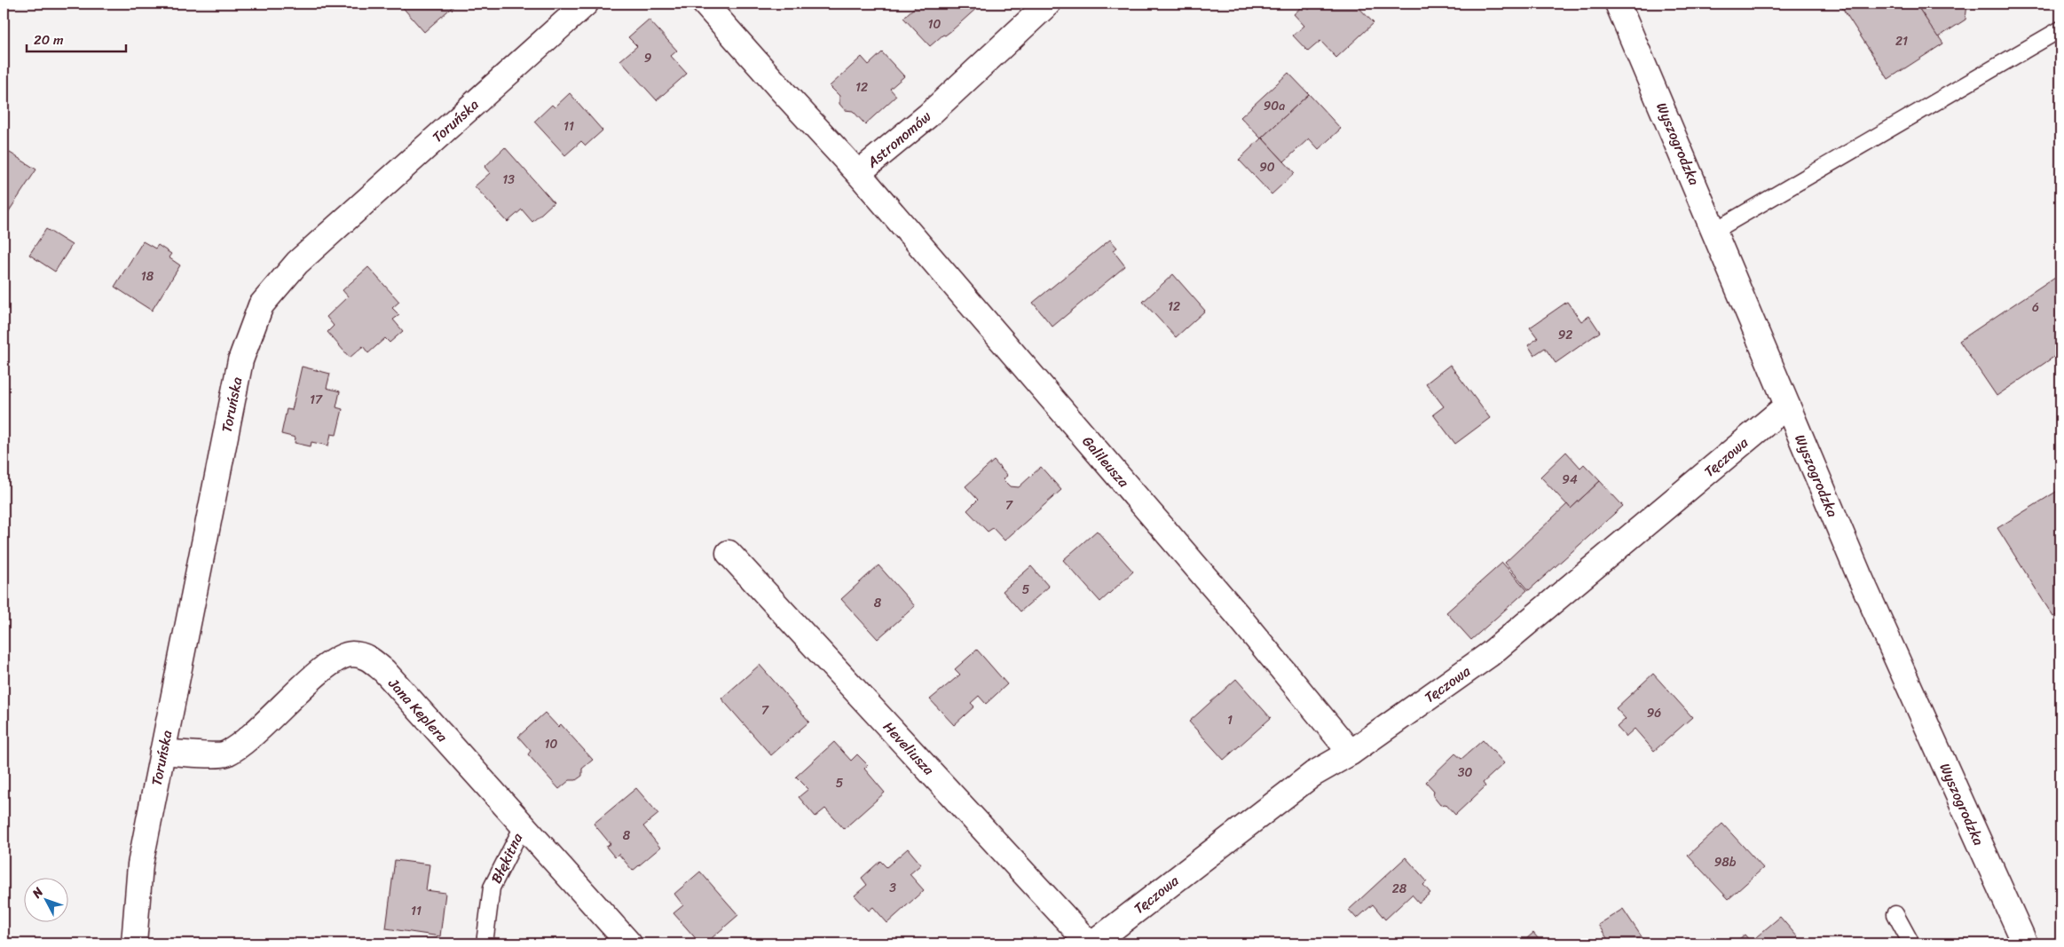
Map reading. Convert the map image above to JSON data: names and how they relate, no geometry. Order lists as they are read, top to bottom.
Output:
{
  "streets": {
    "street": [
      "Toruńska",
      "Astronomów",
      "Wyszogrodzka",
      "Tęczowa",
      "Galileusza",
      "Jana Keplera",
      "Heveliusza"
    ],
    "lane": ["Błękitna"]
  },
  "crossings": [
    ["Toruńska", "Jana Keplera"],
    ["Astronomów", "Galileusza"],
    ["Wyszogrodzka", "Tęczowa"],
    ["Tęczowa", "Galileusza"],
    ["Jana Keplera", "Błękitna"]
  ],
  "house_numbers": [
    "10",
    "21",
    "9",
    "12",
    "90a",
    "11",
    "90",
    "13",
    "18",
    "12",
    "6",
    "92",
    "17",
    "94",
    "7",
    "5",
    "8",
    "7",
    "96",
    "1",
    "10",
    "30",
    "5",
    "8",
    "98b",
    "3",
    "28",
    "11"
  ],
  "scale_bar": "20 m",
  "north": "top left"
}
